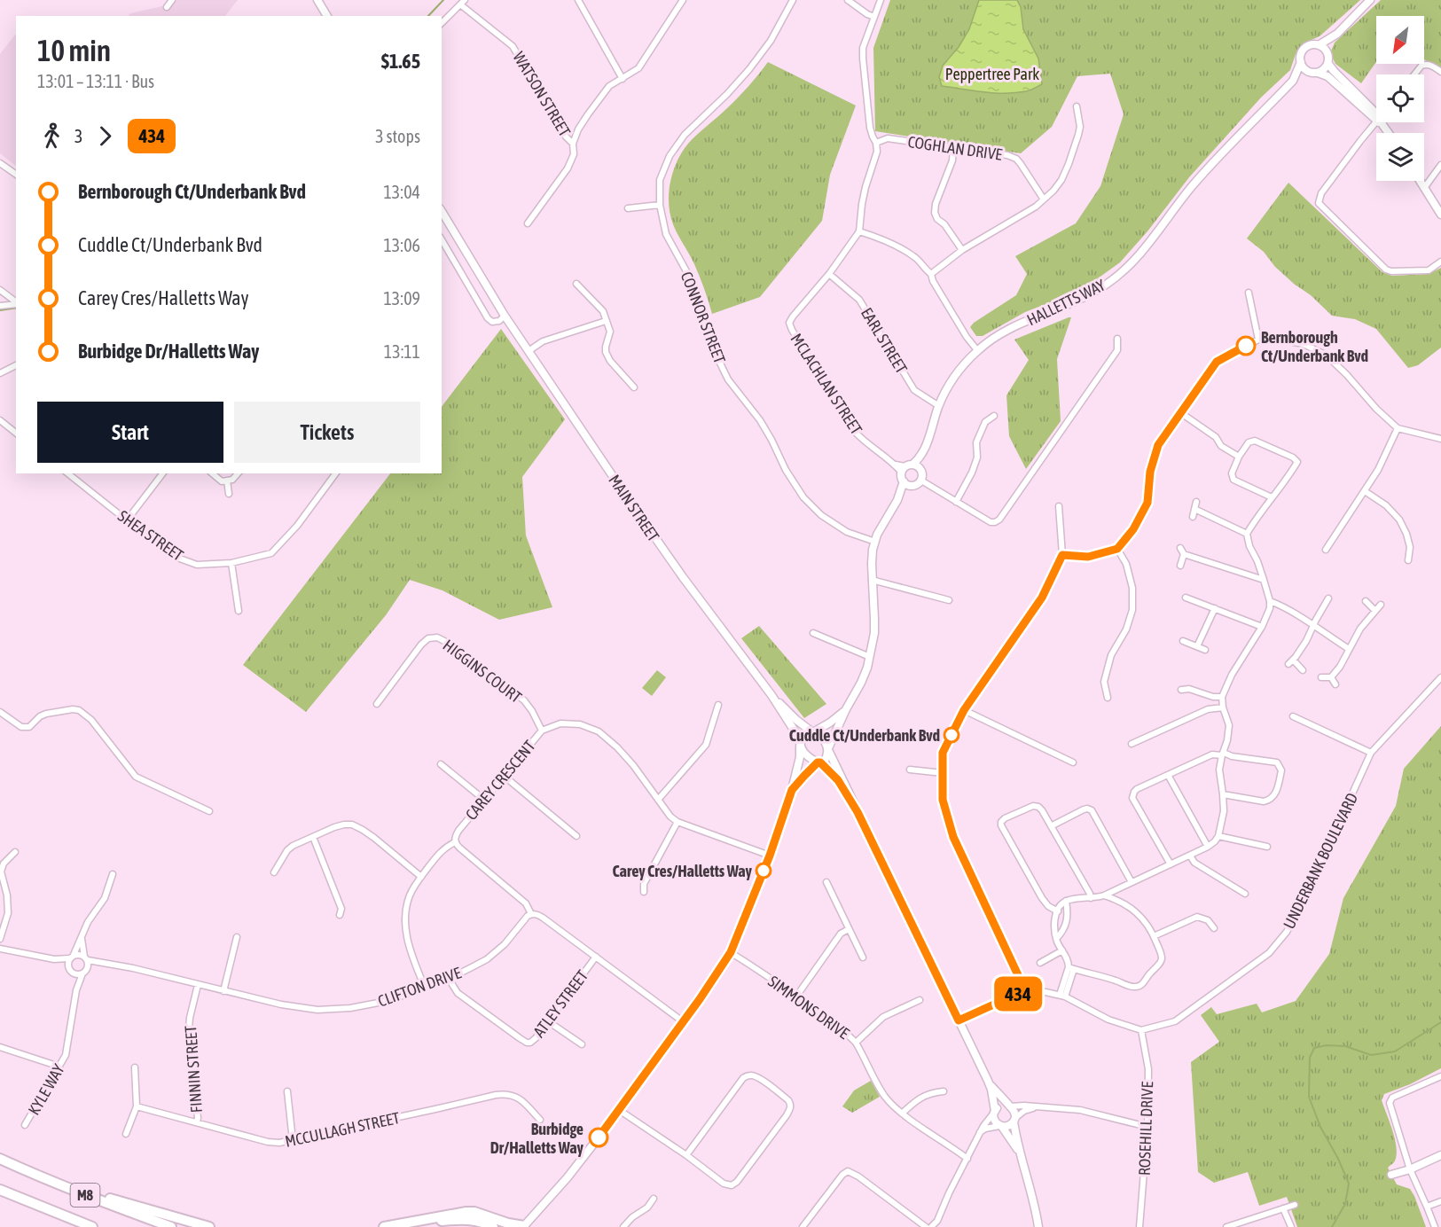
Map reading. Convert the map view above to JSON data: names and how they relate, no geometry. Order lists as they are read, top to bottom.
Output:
{
  "streets": {
    "highway": ["M8"],
    "street": [
      "WATSON STREET",
      "COGHLAN DRIVE",
      "HALLETTS WAY",
      "CONNOR STREET",
      "EARL STREET",
      "MCLACHLAN STREET",
      "MAIN STREET",
      "SHEA STREET",
      "HIGGINS COURT",
      "CAREY CRESCENT",
      "UNDERBANK BOULEVARD",
      "CLIFTON DRIVE",
      "ATLEY STREET",
      "SIMMONS DRIVE",
      "FINNIN STREET",
      "KYLE WAY",
      "ROSEHILL DRIVE",
      "MCCULLAGH STREET"
    ]
  },
  "crossings": [
    ["COGHLAN DRIVE", "MCLACHLAN STREET"],
    ["HALLETTS WAY", "EARL STREET"],
    ["HALLETTS WAY", "MCLACHLAN STREET"],
    ["EARL STREET", "MCLACHLAN STREET"],
    ["HIGGINS COURT", "CAREY CRESCENT"],
    ["UNDERBANK BOULEVARD", "ROSEHILL DRIVE"],
    ["CLIFTON DRIVE", "ATLEY STREET"],
    ["CLIFTON DRIVE", "FINNIN STREET"],
    ["CLIFTON DRIVE", "KYLE WAY"],
    ["FINNIN STREET", "MCCULLAGH STREET"]
  ],
  "parks": ["Peppertree Park"],
  "places": [
    "Bernborough Ct/Underbank Bvd",
    "Cuddle Ct/Underbank Bvd",
    "Carey Cres/Halletts Way",
    "Burbidge Dr/Halletts Way"
  ],
  "lines": ["bus line 434"],
  "north": "bottom left",
  "page": {
    "on_map": "434",
    "heading": ["10 min", "13:01 – 13:11 · Bus", "$1.65"],
    "legs": ["3", "434", "3 stops"],
    "list": [
      {
        "name": "Bernborough Ct/Underbank Bvd",
        "value": "13:04"
      },
      {
        "name": "Cuddle Ct/Underbank Bvd",
        "value": "13:06"
      },
      {
        "name": "Carey Cres/Halletts Way",
        "value": "13:09"
      },
      {
        "name": "Burbidge Dr/Halletts Way",
        "value": "13:11"
      }
    ],
    "buttons": ["Start", "Tickets"]
  }
}
